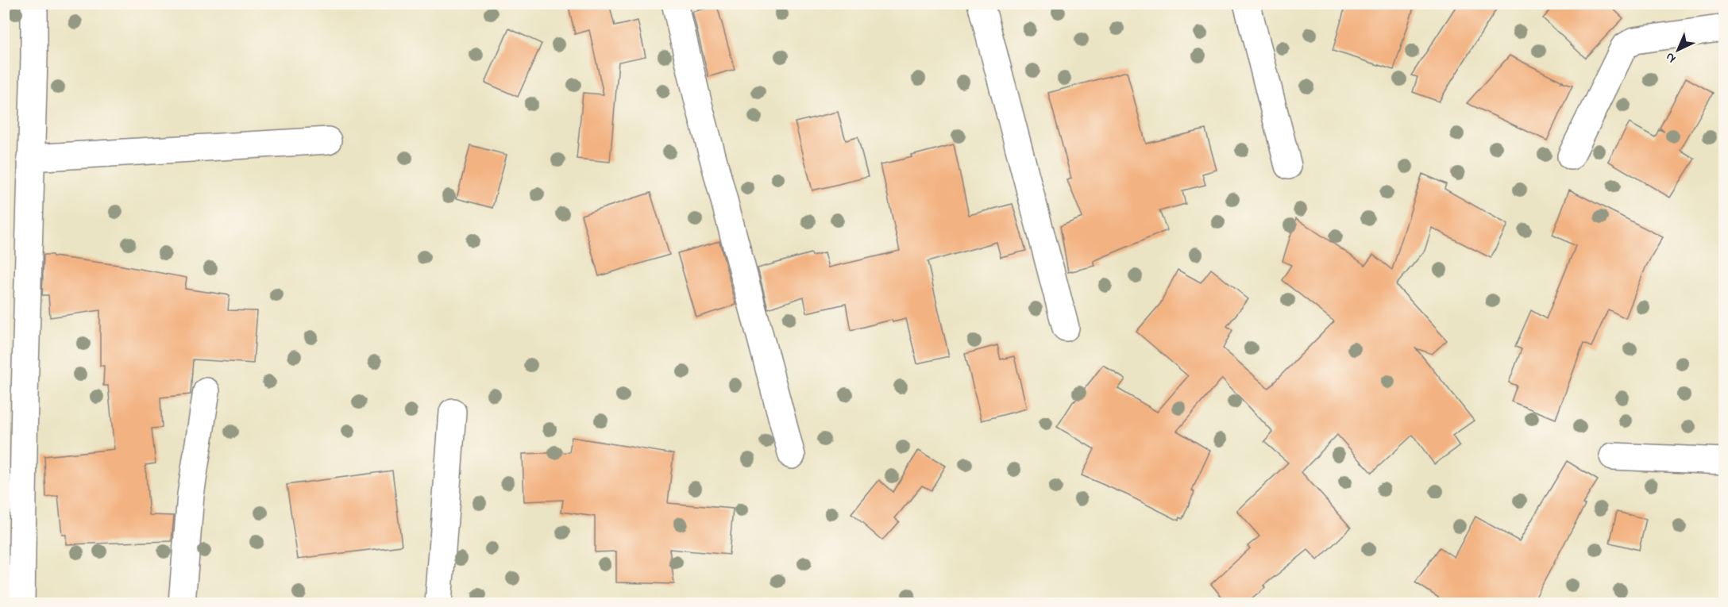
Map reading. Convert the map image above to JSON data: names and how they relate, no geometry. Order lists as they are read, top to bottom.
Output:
{
  "north": "bottom left"
}
